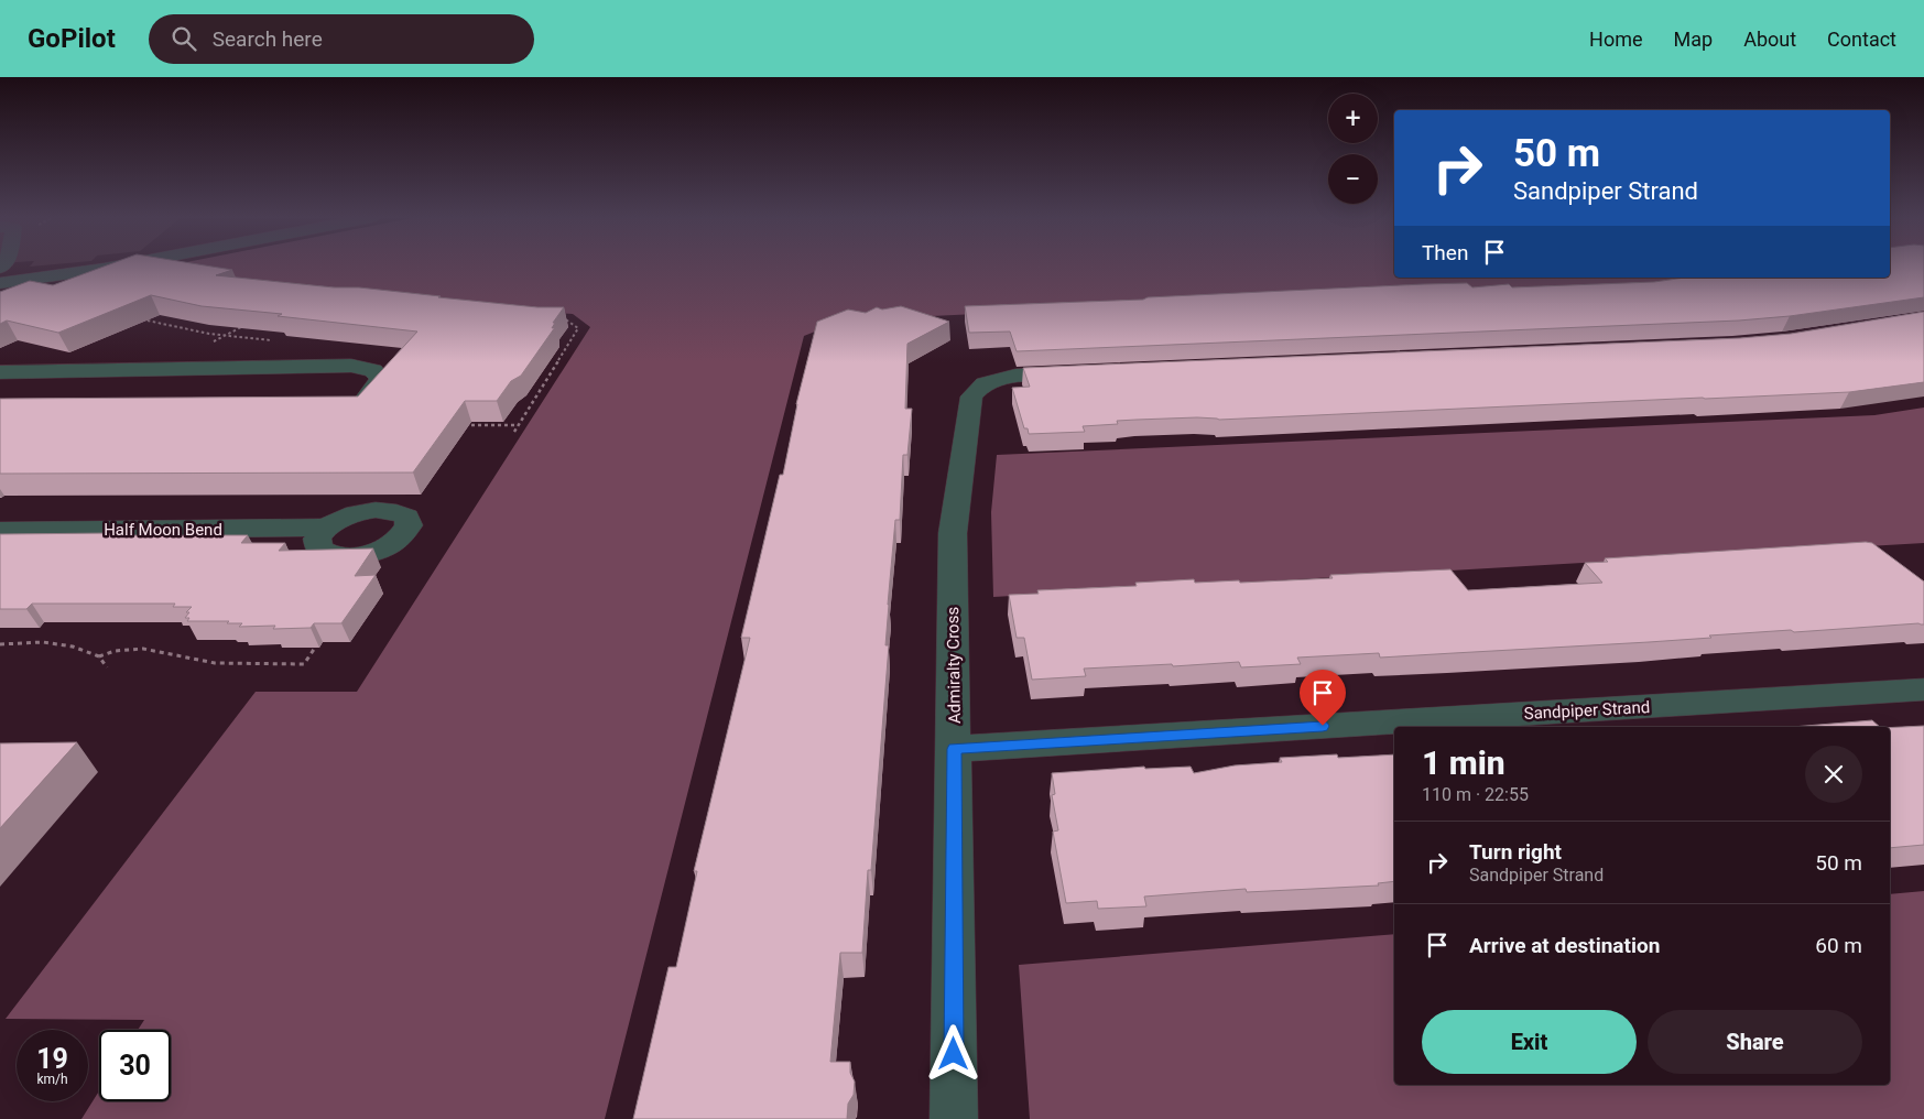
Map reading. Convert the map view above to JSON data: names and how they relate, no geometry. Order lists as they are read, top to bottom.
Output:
{
  "streets": {
    "street": ["Half Moon Bend", "Admiralty Cross", "Sandpiper Strand"]
  },
  "crossings": [
    ["Admiralty Cross", "Sandpiper Strand"]
  ],
  "page": {
    "header": "GoPilot",
    "search": "Search here",
    "nav": [
      "Home",
      "Map",
      "About",
      "Contact"
    ],
    "map_buttons": ["+", "−"],
    "turn": ["50 m", "Sandpiper Strand"],
    "then": "Then",
    "heading": ["1 min", "110 m · 22:55"],
    "list": [
      {
        "name": "Turn right",
        "note": "Sandpiper Strand",
        "value": "50 m"
      },
      {
        "name": "Arrive at destination",
        "value": "60 m"
      }
    ],
    "buttons": ["Exit", "Share"],
    "speed": "19 km/h",
    "limit": "30"
  }
}
